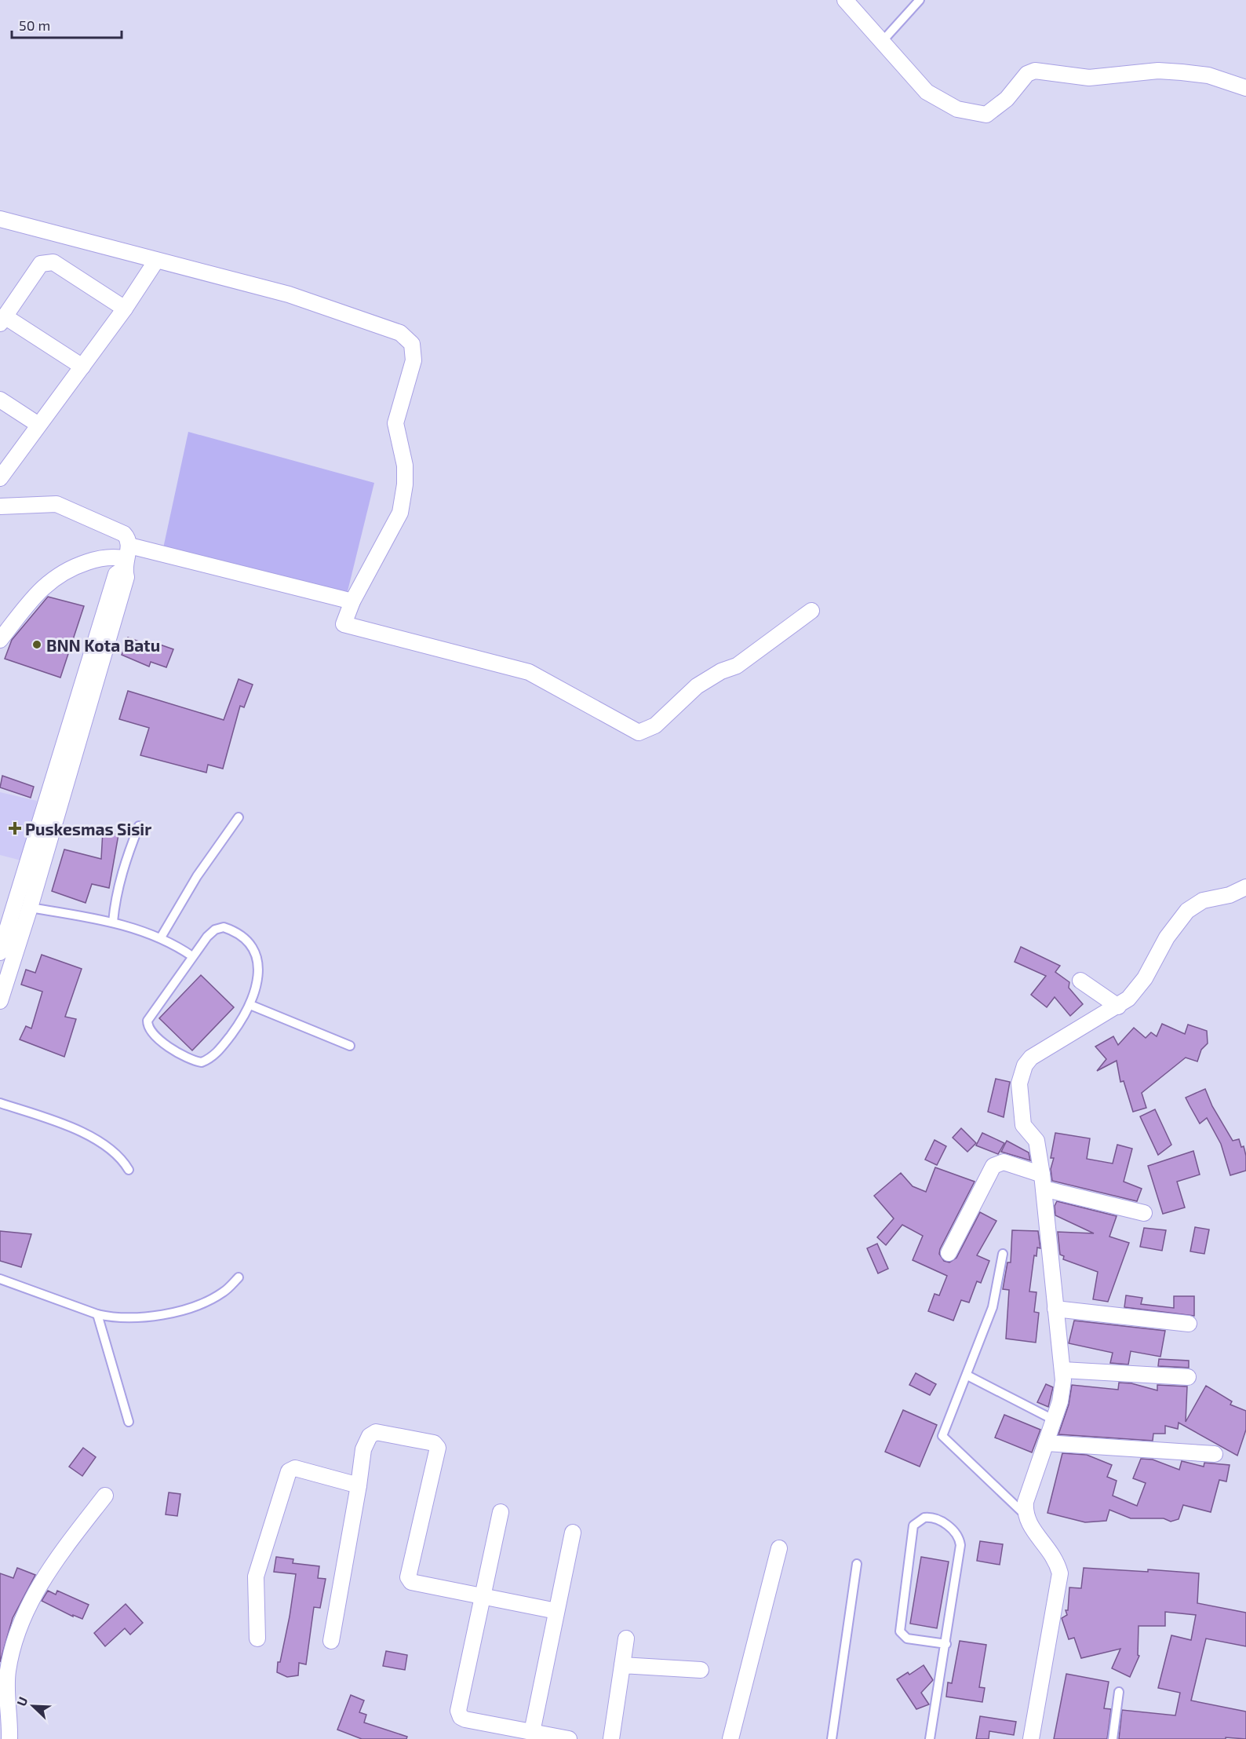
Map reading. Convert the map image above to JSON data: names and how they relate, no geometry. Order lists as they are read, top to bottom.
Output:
{
  "places": {
    "other": ["BNN Kota Batu"],
    "health": ["Puskesmas Sisir"]
  },
  "scale_bar": "50 m",
  "north": "top left"
}
